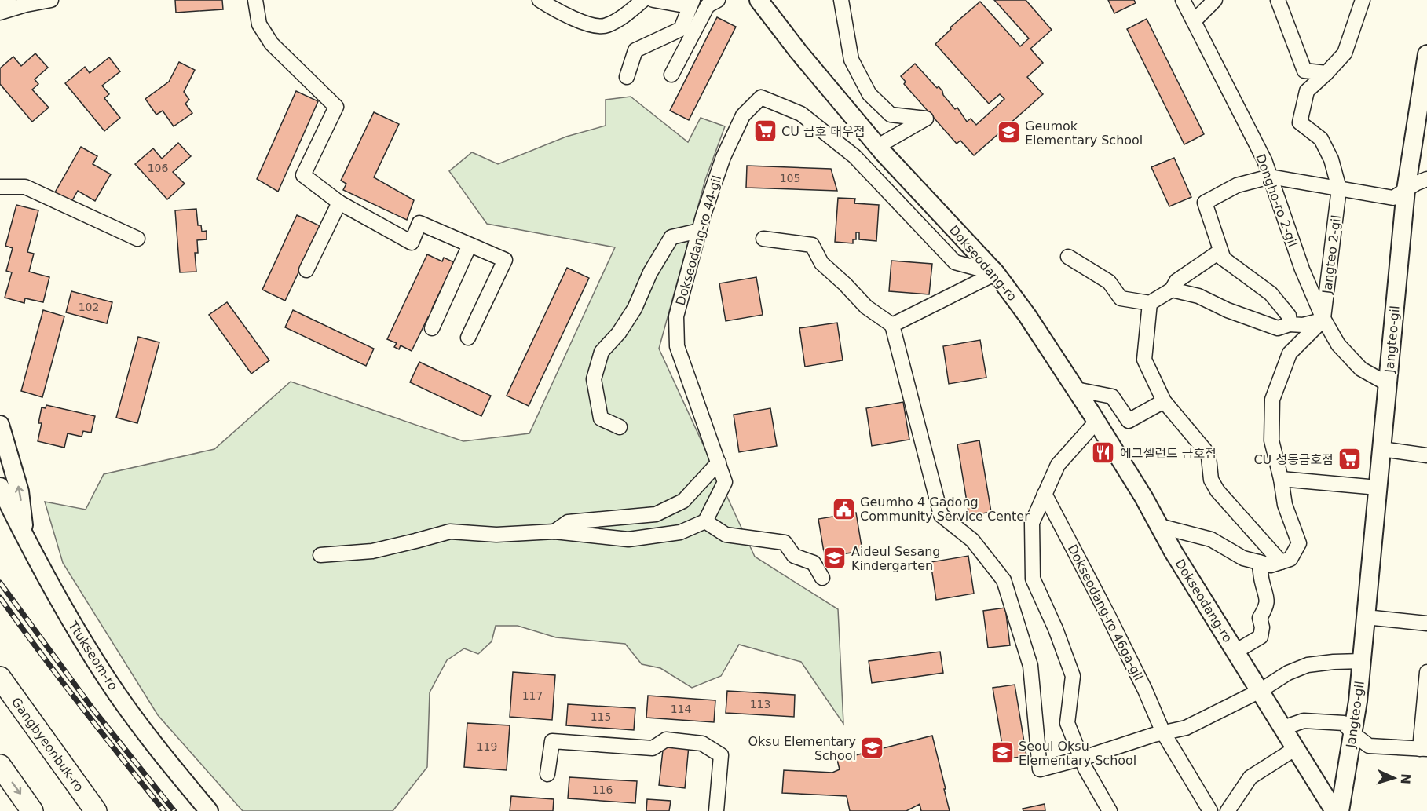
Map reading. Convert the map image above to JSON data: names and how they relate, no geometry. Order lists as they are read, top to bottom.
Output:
{
  "streets": {
    "highway": ["Gangbyeonbuk-ro"],
    "main road": ["Dokseodang-ro", "Jangteo-gil", "Ttukseom-ro"],
    "street": [
      "Dongho-ro 2-gil",
      "Dokseodang-ro 44-gil",
      "Jangteo 2-gil",
      "Dokseodang-ro 46ga-gil"
    ]
  },
  "crossings": [
    ["Dongho-ro 2-gil", "Jangteo 2-gil"],
    ["Dongho-ro 2-gil", "Jangteo-gil"],
    ["Dokseodang-ro 44-gil", "Dokseodang-ro"]
  ],
  "places": {
    "supermarket": ["CU 금호 대우점", "CU 성동금호점"],
    "school or university": [
      "Geumok Elementary School",
      "Aideul Sesang Kindergarten",
      "Oksu Elementary School",
      "Seoul Oksu Elementary School"
    ],
    "restaurant": ["에그셀런트 금호점"],
    "public building": ["Geumho 4 Gadong Community Service Center"]
  },
  "house_numbers": [
    "106",
    "105",
    "102",
    "117",
    "113",
    "114",
    "115",
    "119",
    "116"
  ],
  "north": "right"
}
